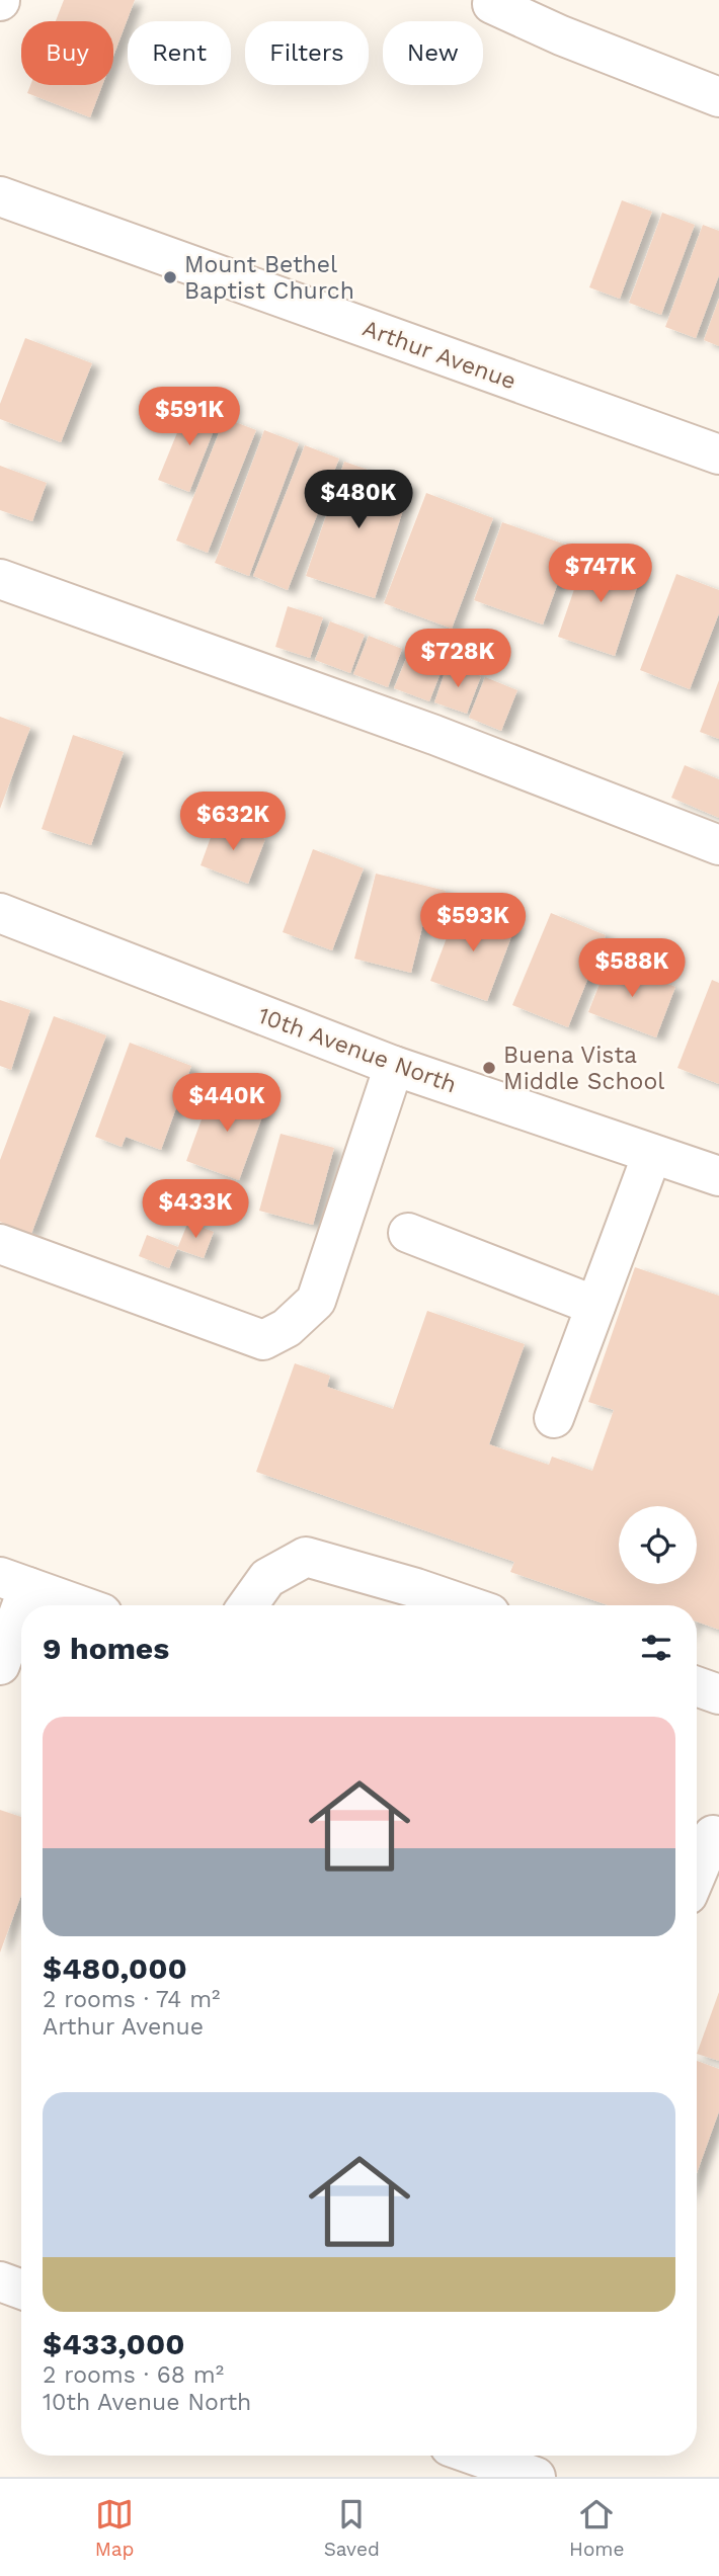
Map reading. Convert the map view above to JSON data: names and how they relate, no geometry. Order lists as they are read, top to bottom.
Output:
{
  "streets": {
    "street": ["Arthur Avenue", "10th Avenue North"]
  },
  "places": ["Mount Bethel Baptist Church", "Buena Vista Middle School"],
  "page": {
    "chip": [
      "Buy",
      "Rent",
      "Filters",
      "New"
    ],
    "price": [
      "$591K",
      "$480K",
      "$747K",
      "$728K",
      "$632K",
      "$593K",
      "$588K",
      "$440K",
      "$433K"
    ],
    "heading": "9 homes",
    "list": [
      {
        "name": "$480,000",
        "note": "2 rooms · 74 m² · Arthur Avenue"
      },
      {
        "name": "$433,000",
        "note": "2 rooms · 68 m² · 10th Avenue North"
      }
    ],
    "tabs": ["Map", "Saved", "Home"]
  }
}
